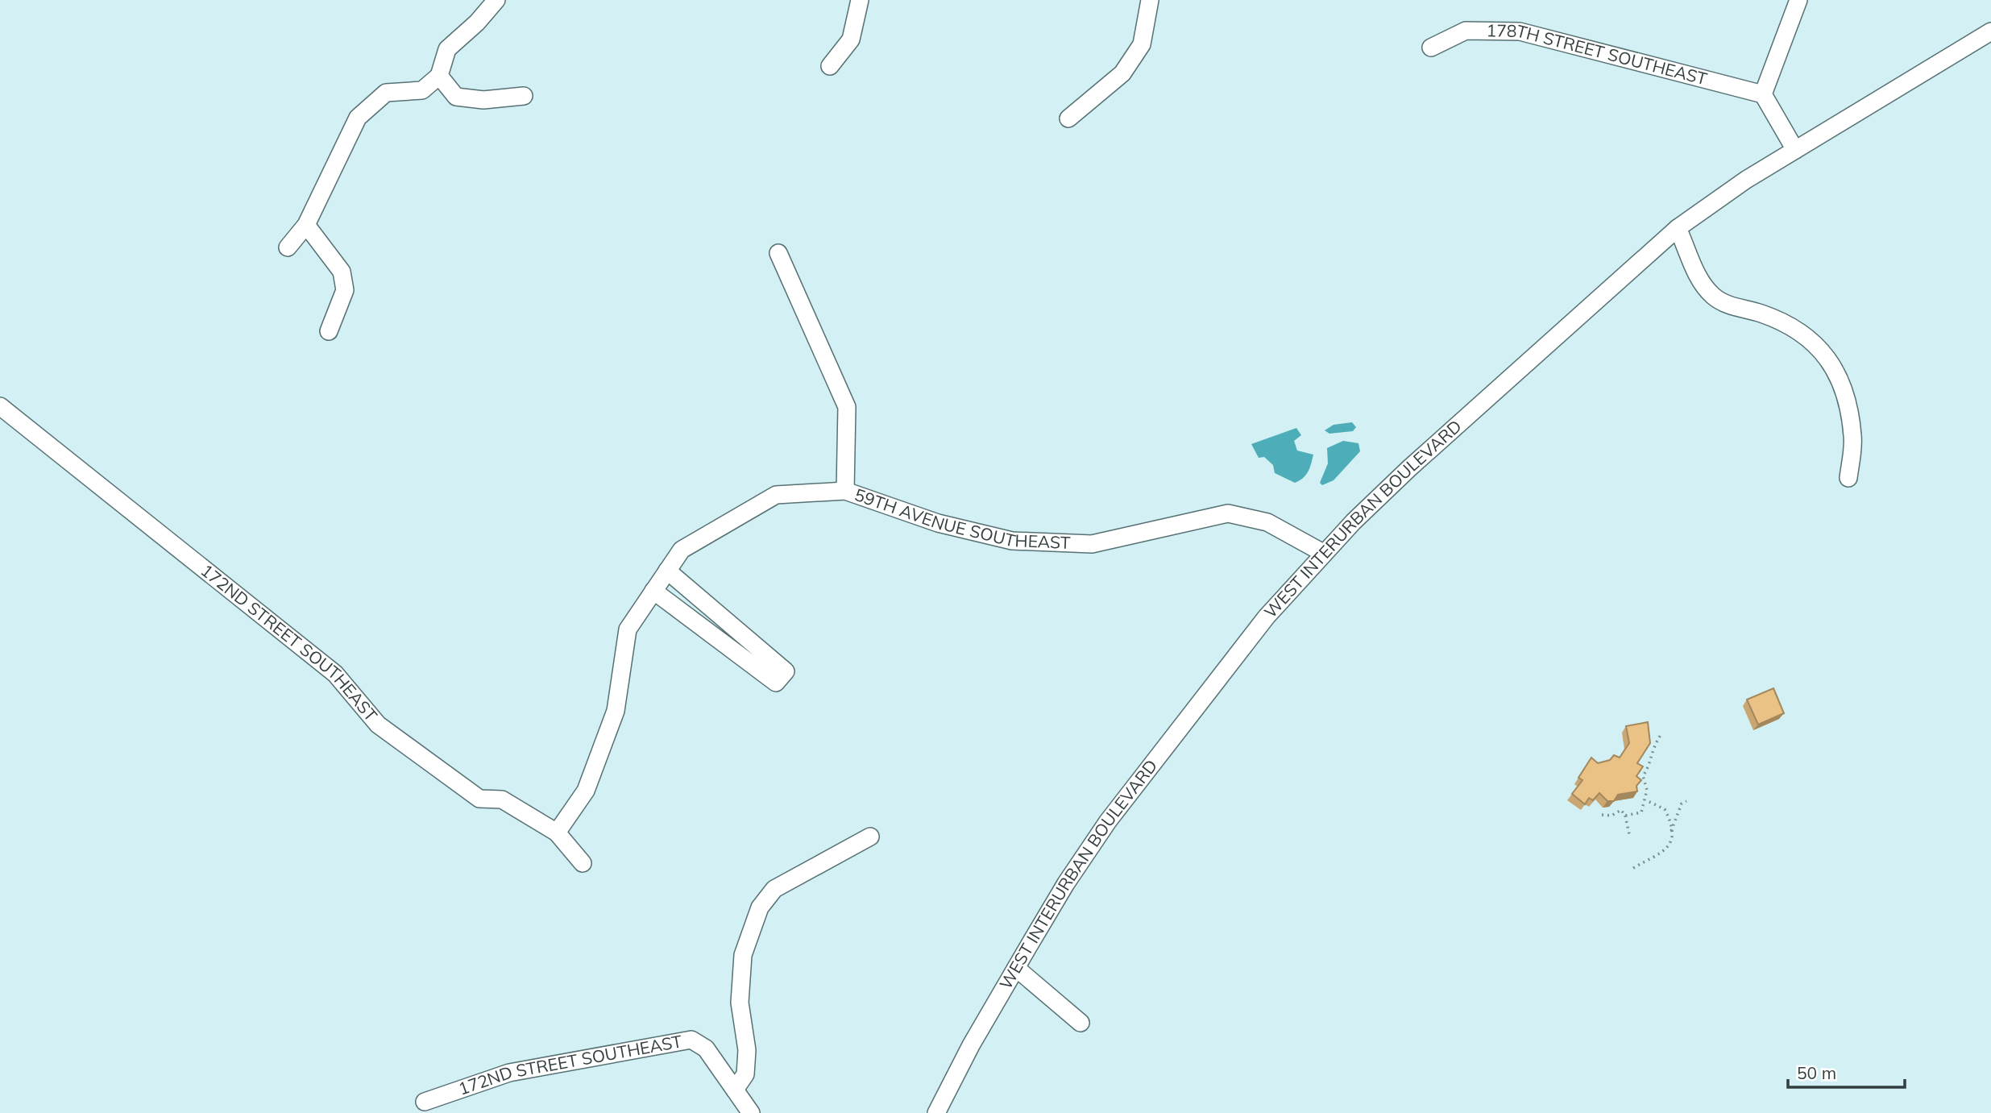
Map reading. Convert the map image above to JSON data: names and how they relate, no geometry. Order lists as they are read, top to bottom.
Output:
{
  "streets": {
    "street": [
      "178TH STREET SOUTHEAST",
      "59TH AVENUE SOUTHEAST",
      "WEST INTERURBAN BOULEVARD",
      "172ND STREET SOUTHEAST"
    ]
  },
  "crossings": [
    ["59TH AVENUE SOUTHEAST", "WEST INTERURBAN BOULEVARD"],
    ["59TH AVENUE SOUTHEAST", "172ND STREET SOUTHEAST"]
  ],
  "scale_bar": "50 m"
}
